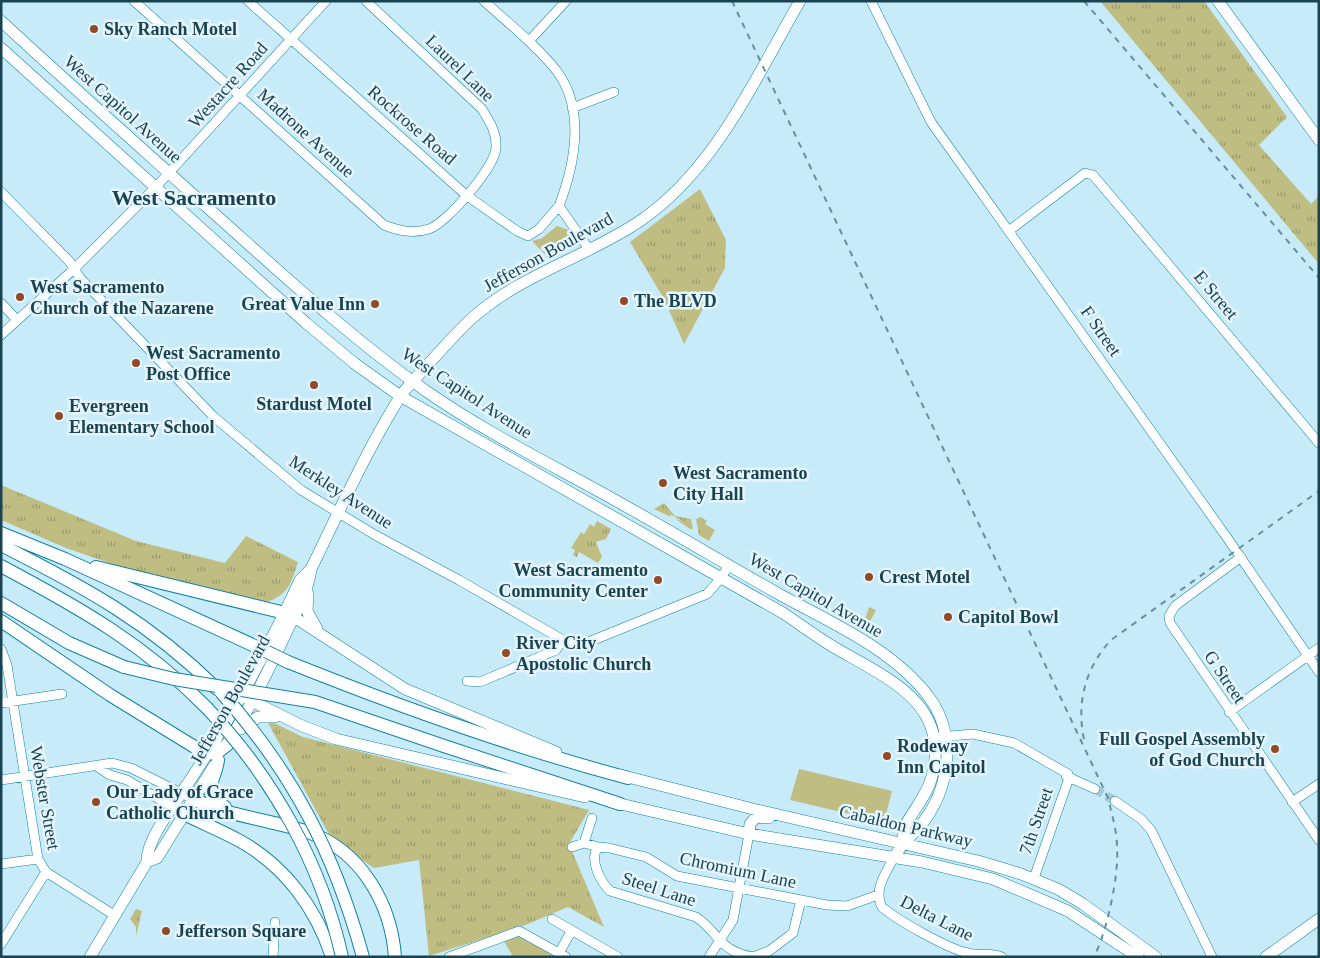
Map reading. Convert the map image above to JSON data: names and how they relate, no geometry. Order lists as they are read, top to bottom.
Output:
{
  "streets": {
    "main road": ["West Capitol Avenue", "Jefferson Boulevard", "Cabaldon Parkway"],
    "street": [
      "Laurel Lane",
      "Westacre Road",
      "Rockrose Road",
      "Madrone Avenue",
      "E Street",
      "F Street",
      "Merkley Avenue",
      "G Street",
      "Webster Street",
      "7th Street",
      "Chromium Lane",
      "Steel Lane",
      "Delta Lane"
    ]
  },
  "crossings": [
    ["Laurel Lane", "Rockrose Road"],
    ["Laurel Lane", "Madrone Avenue"],
    ["Westacre Road", "West Capitol Avenue"],
    ["Westacre Road", "Rockrose Road"],
    ["Westacre Road", "Madrone Avenue"],
    ["Westacre Road", "Merkley Avenue"],
    ["West Capitol Avenue", "Jefferson Boulevard"],
    ["West Capitol Avenue", "Merkley Avenue"],
    ["West Capitol Avenue", "Cabaldon Parkway"],
    ["Rockrose Road", "Madrone Avenue"],
    ["Jefferson Boulevard", "Merkley Avenue"],
    ["Jefferson Boulevard", "Webster Street"],
    ["E Street", "F Street"],
    ["F Street", "G Street"],
    ["7th Street", "Cabaldon Parkway"],
    ["Cabaldon Parkway", "Delta Lane"],
    ["Chromium Lane", "Steel Lane"],
    ["Chromium Lane", "Delta Lane"]
  ],
  "districts": ["West Sacramento"],
  "places": [
    "Sky Ranch Motel",
    "West Sacramento Church of the Nazarene",
    "The BLVD",
    "Great Value Inn",
    "West Sacramento Post Office",
    "Stardust Motel",
    "Evergreen Elementary School",
    "West Sacramento City Hall",
    "Crest Motel",
    "West Sacramento Community Center",
    "Capitol Bowl",
    "River City Apostolic Church",
    "Full Gospel Assembly of God Church",
    "Rodeway Inn Capitol",
    "Our Lady of Grace Catholic Church",
    "Jefferson Square"
  ]
}
